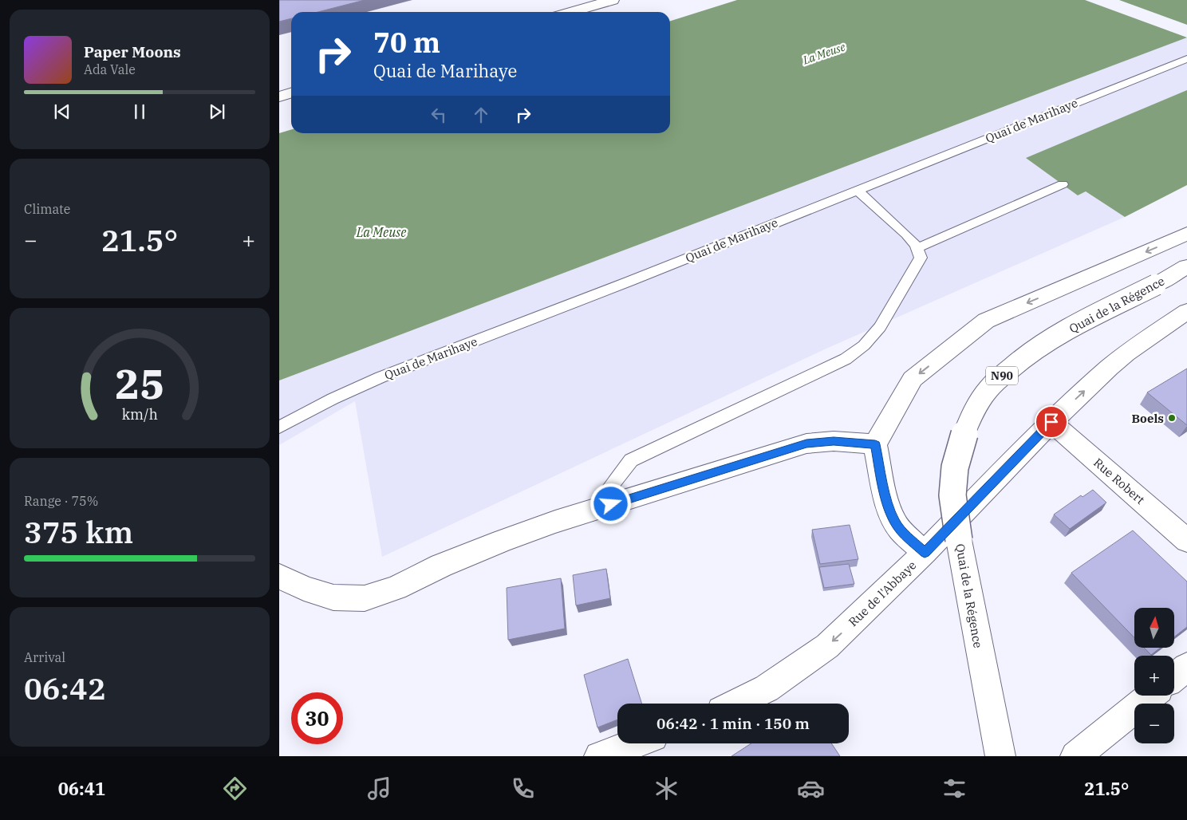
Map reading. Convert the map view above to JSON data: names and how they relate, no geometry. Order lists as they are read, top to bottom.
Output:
{
  "streets": {
    "street": [
      "Quai de la Régence",
      "N90",
      "Rue Robert",
      "Rue de l'Abbaye"
    ],
    "lane": ["Quai de Marihaye"]
  },
  "crossings": [
    ["Rue Robert", "Rue de l'Abbaye"]
  ],
  "water": ["La Meuse"],
  "places": ["Boels"],
  "north": "top",
  "page": {
    "turn": ["70 m", "Quai de Marihaye"],
    "song": ["Paper Moons", "Ada Vale"],
    "tile": [
      "Climate",
      ["Range · 75%", "375 km"],
      ["Arrival", "06:42"]
    ],
    "heat": ["−", "21.5°", "+"],
    "map_buttons": ["+", "−"],
    "limit": "30",
    "trip": "06:42 · 1 min · 150 m",
    "tabs": ["06:41", "21.5°"],
    "gauge": ["25", "km/h"]
  }
}
